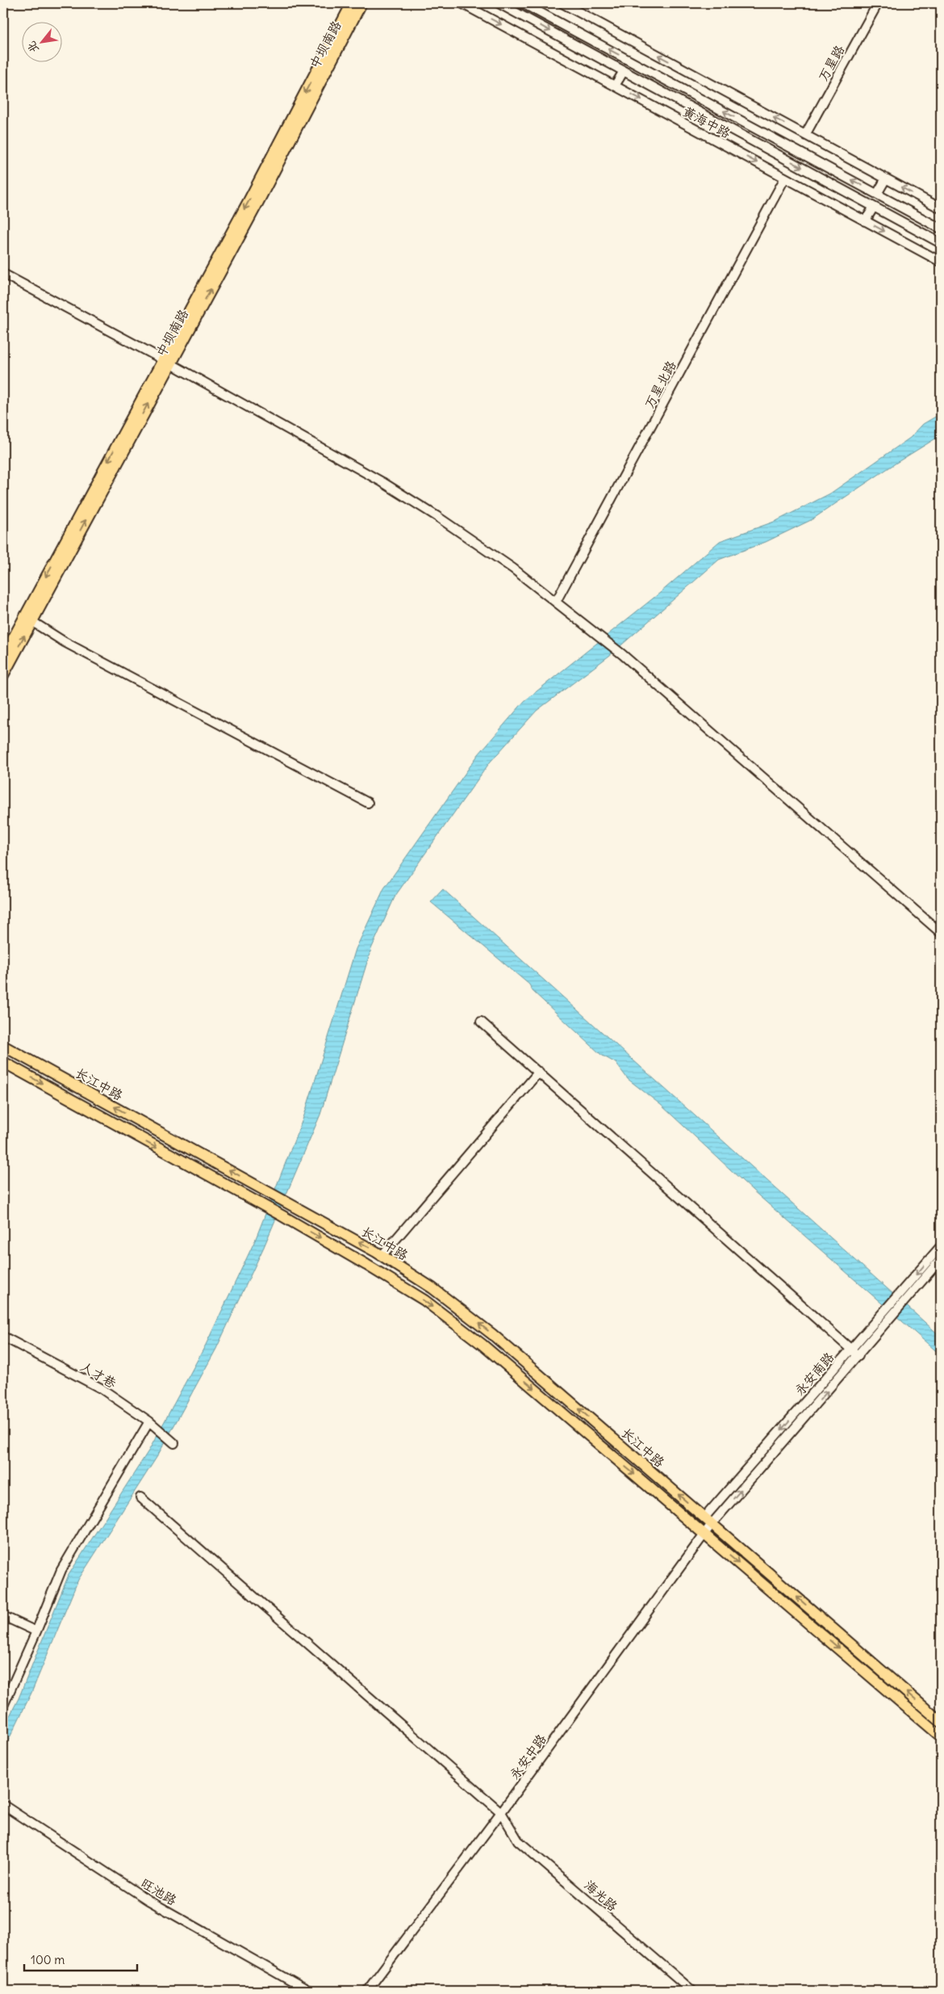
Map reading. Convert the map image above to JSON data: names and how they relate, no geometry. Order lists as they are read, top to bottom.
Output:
{
  "streets": {
    "main road": ["中坝南路", "长江中路"],
    "street": [
      "万星路",
      "黄海中路",
      "万星北路",
      "永安南路",
      "人才巷",
      "永安中路",
      "旺池路",
      "海光路"
    ]
  },
  "crossings": [
    ["黄海中路", "万星北路"],
    ["长江中路", "永安南路"],
    ["长江中路", "永安中路"],
    ["永安南路", "永安中路"],
    ["永安中路", "海光路"]
  ],
  "scale_bar": "100 m",
  "north": "bottom left"
}
